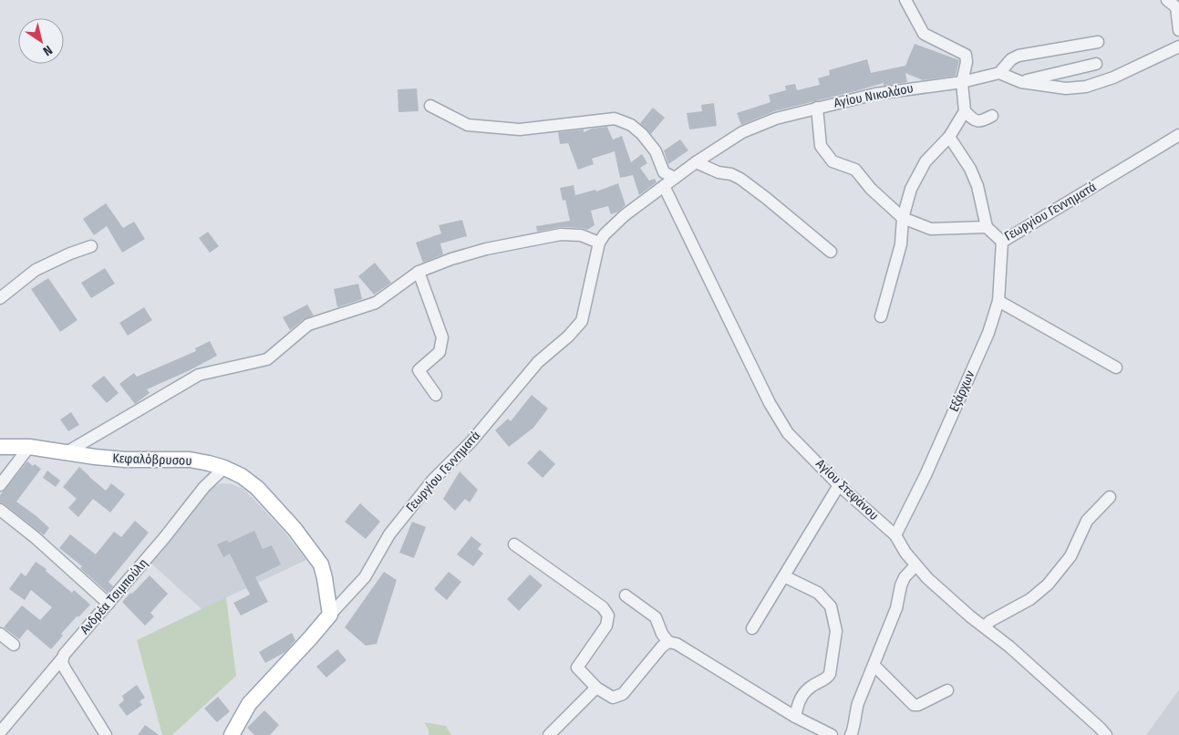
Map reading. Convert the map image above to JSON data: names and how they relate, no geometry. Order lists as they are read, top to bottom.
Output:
{
  "streets": {
    "main road": ["Γεωργίου Γεννηματά", "Κεφαλόβρυσου"],
    "street": [
      "Αγίου Νικολάου",
      "Εξάρχων",
      "Αγίου Στεφάνου",
      "Ανδρέα Τσιμπούλη"
    ]
  },
  "crossings": [
    ["Αγίου Νικολάου", "Γεωργίου Γεννηματά"],
    ["Αγίου Νικολάου", "Αγίου Στεφάνου"],
    ["Γεωργίου Γεννηματά", "Εξάρχων"],
    ["Γεωργίου Γεννηματά", "Κεφαλόβρυσου"],
    ["Εξάρχων", "Αγίου Στεφάνου"],
    ["Κεφαλόβρυσου", "Ανδρέα Τσιμπούλη"]
  ],
  "north": "bottom right"
}
